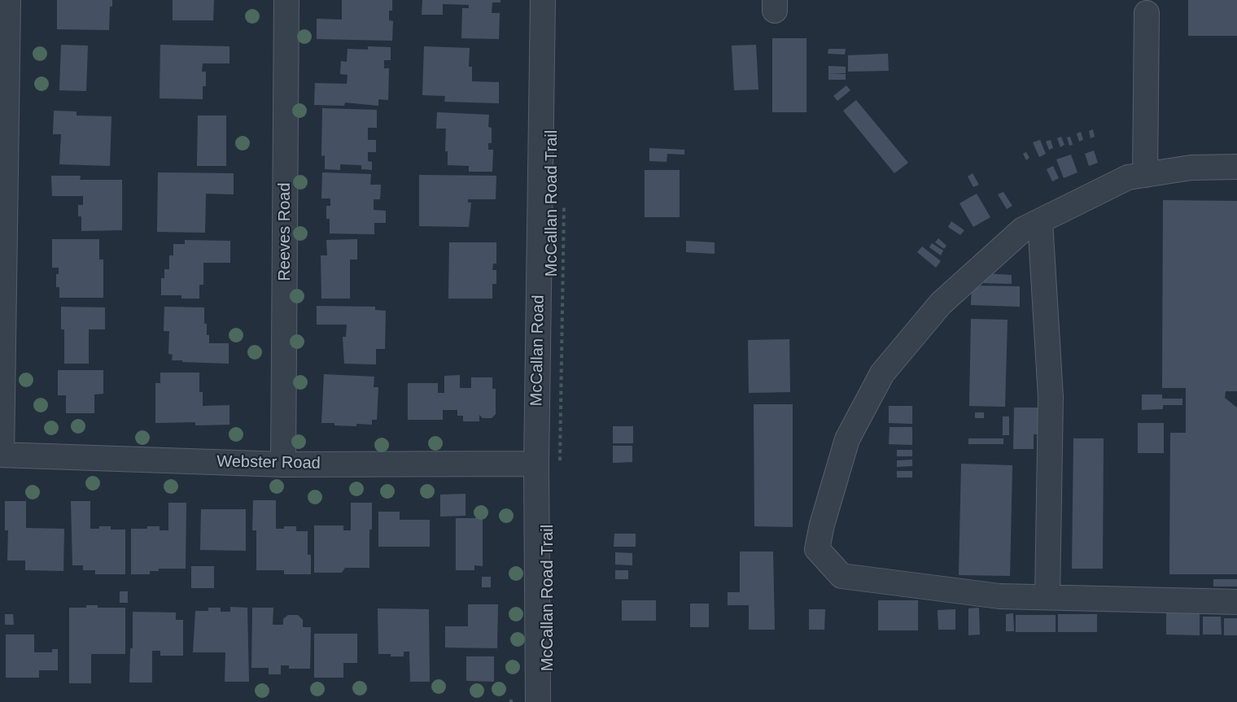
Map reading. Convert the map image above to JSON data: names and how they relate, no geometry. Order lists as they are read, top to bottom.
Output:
{
  "streets": {
    "street": ["Reeves Road", "McCallan Road", "Webster Road"],
    "path": ["McCallan Road Trail"]
  },
  "crossings": [
    ["McCallan Road Trail", "McCallan Road"],
    ["McCallan Road Trail", "Webster Road"],
    ["Reeves Road", "Webster Road"],
    ["McCallan Road", "Webster Road"]
  ]
}
